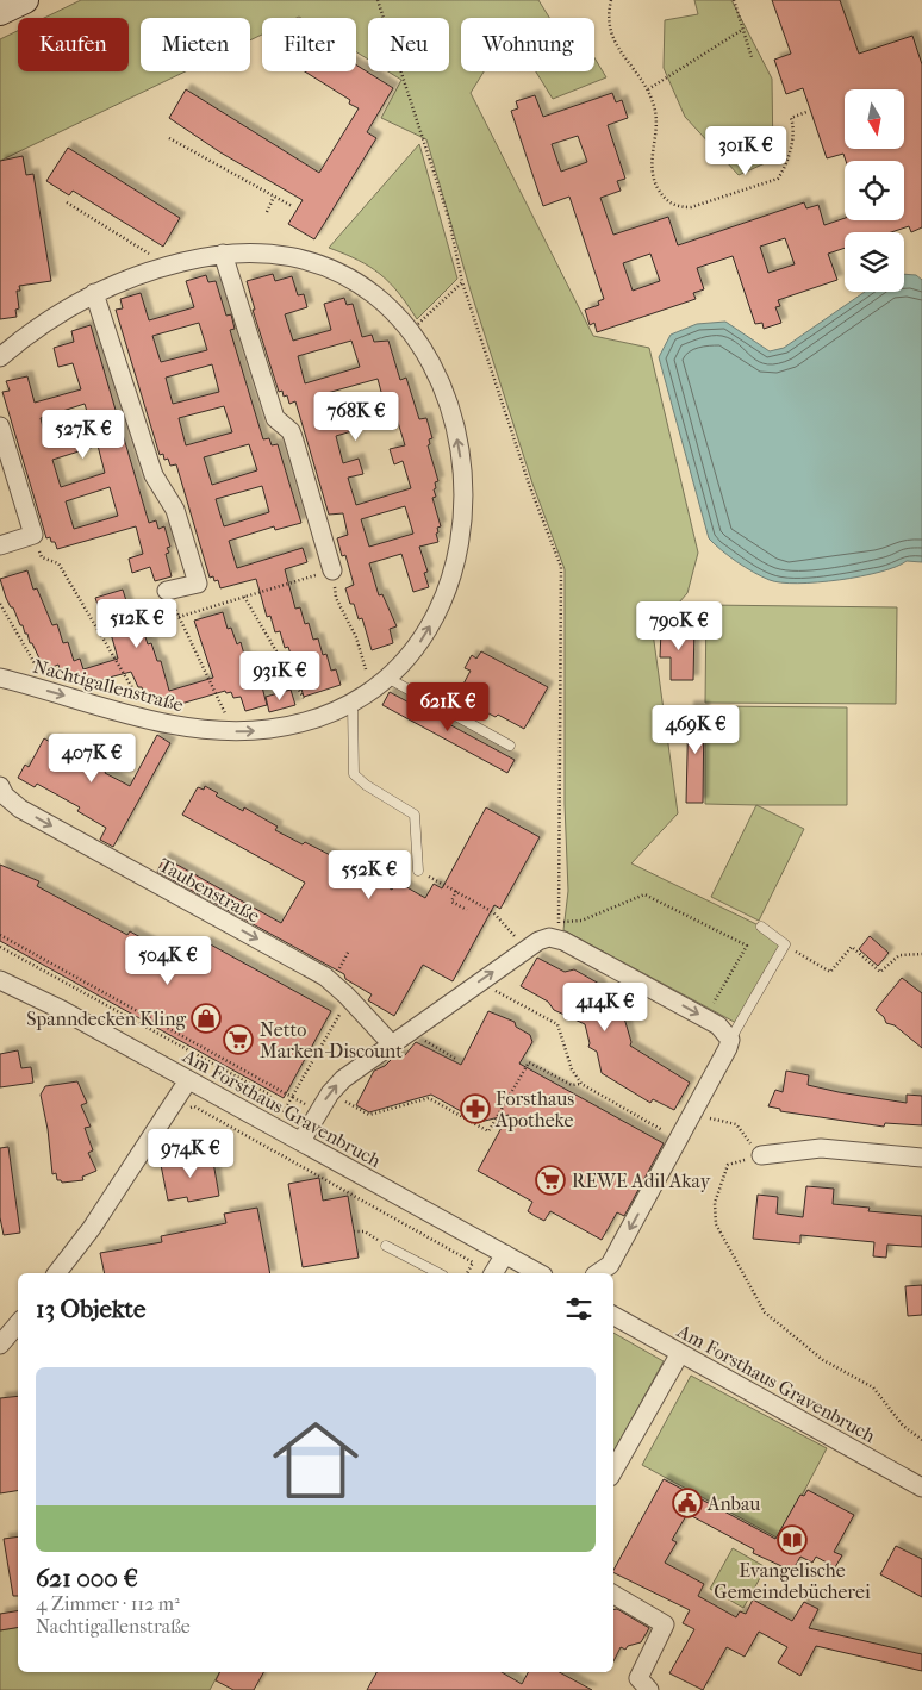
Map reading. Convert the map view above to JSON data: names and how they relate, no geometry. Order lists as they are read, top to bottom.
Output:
{
  "streets": {
    "street": ["Nachtigallenstraße", "Taubenstraße", "Am Forsthaus Gravenbruch"]
  },
  "one_way": ["Taubenstraße"],
  "places": {
    "shop": ["Spanndecken Kling"],
    "supermarket": ["Netto Marken-Discount", "REWE Adil Akay"],
    "pharmacy": ["Forsthaus Apotheke"],
    "public building": ["Anbau"],
    "library": ["Evangelische Gemeindebücherei"]
  },
  "north": "bottom",
  "page": {
    "chip": [
      "Kaufen",
      "Mieten",
      "Filter",
      "Neu",
      "Wohnung"
    ],
    "price": [
      "301K €",
      "768K €",
      "527K €",
      "512K €",
      "790K €",
      "931K €",
      "621K €",
      "469K €",
      "407K €",
      "552K €",
      "504K €",
      "414K €",
      "974K €"
    ],
    "heading": "13 Objekte",
    "list": [
      {
        "name": "621 000 €",
        "note": "4 Zimmer · 112 m² · Nachtigallenstraße"
      }
    ]
  }
}
